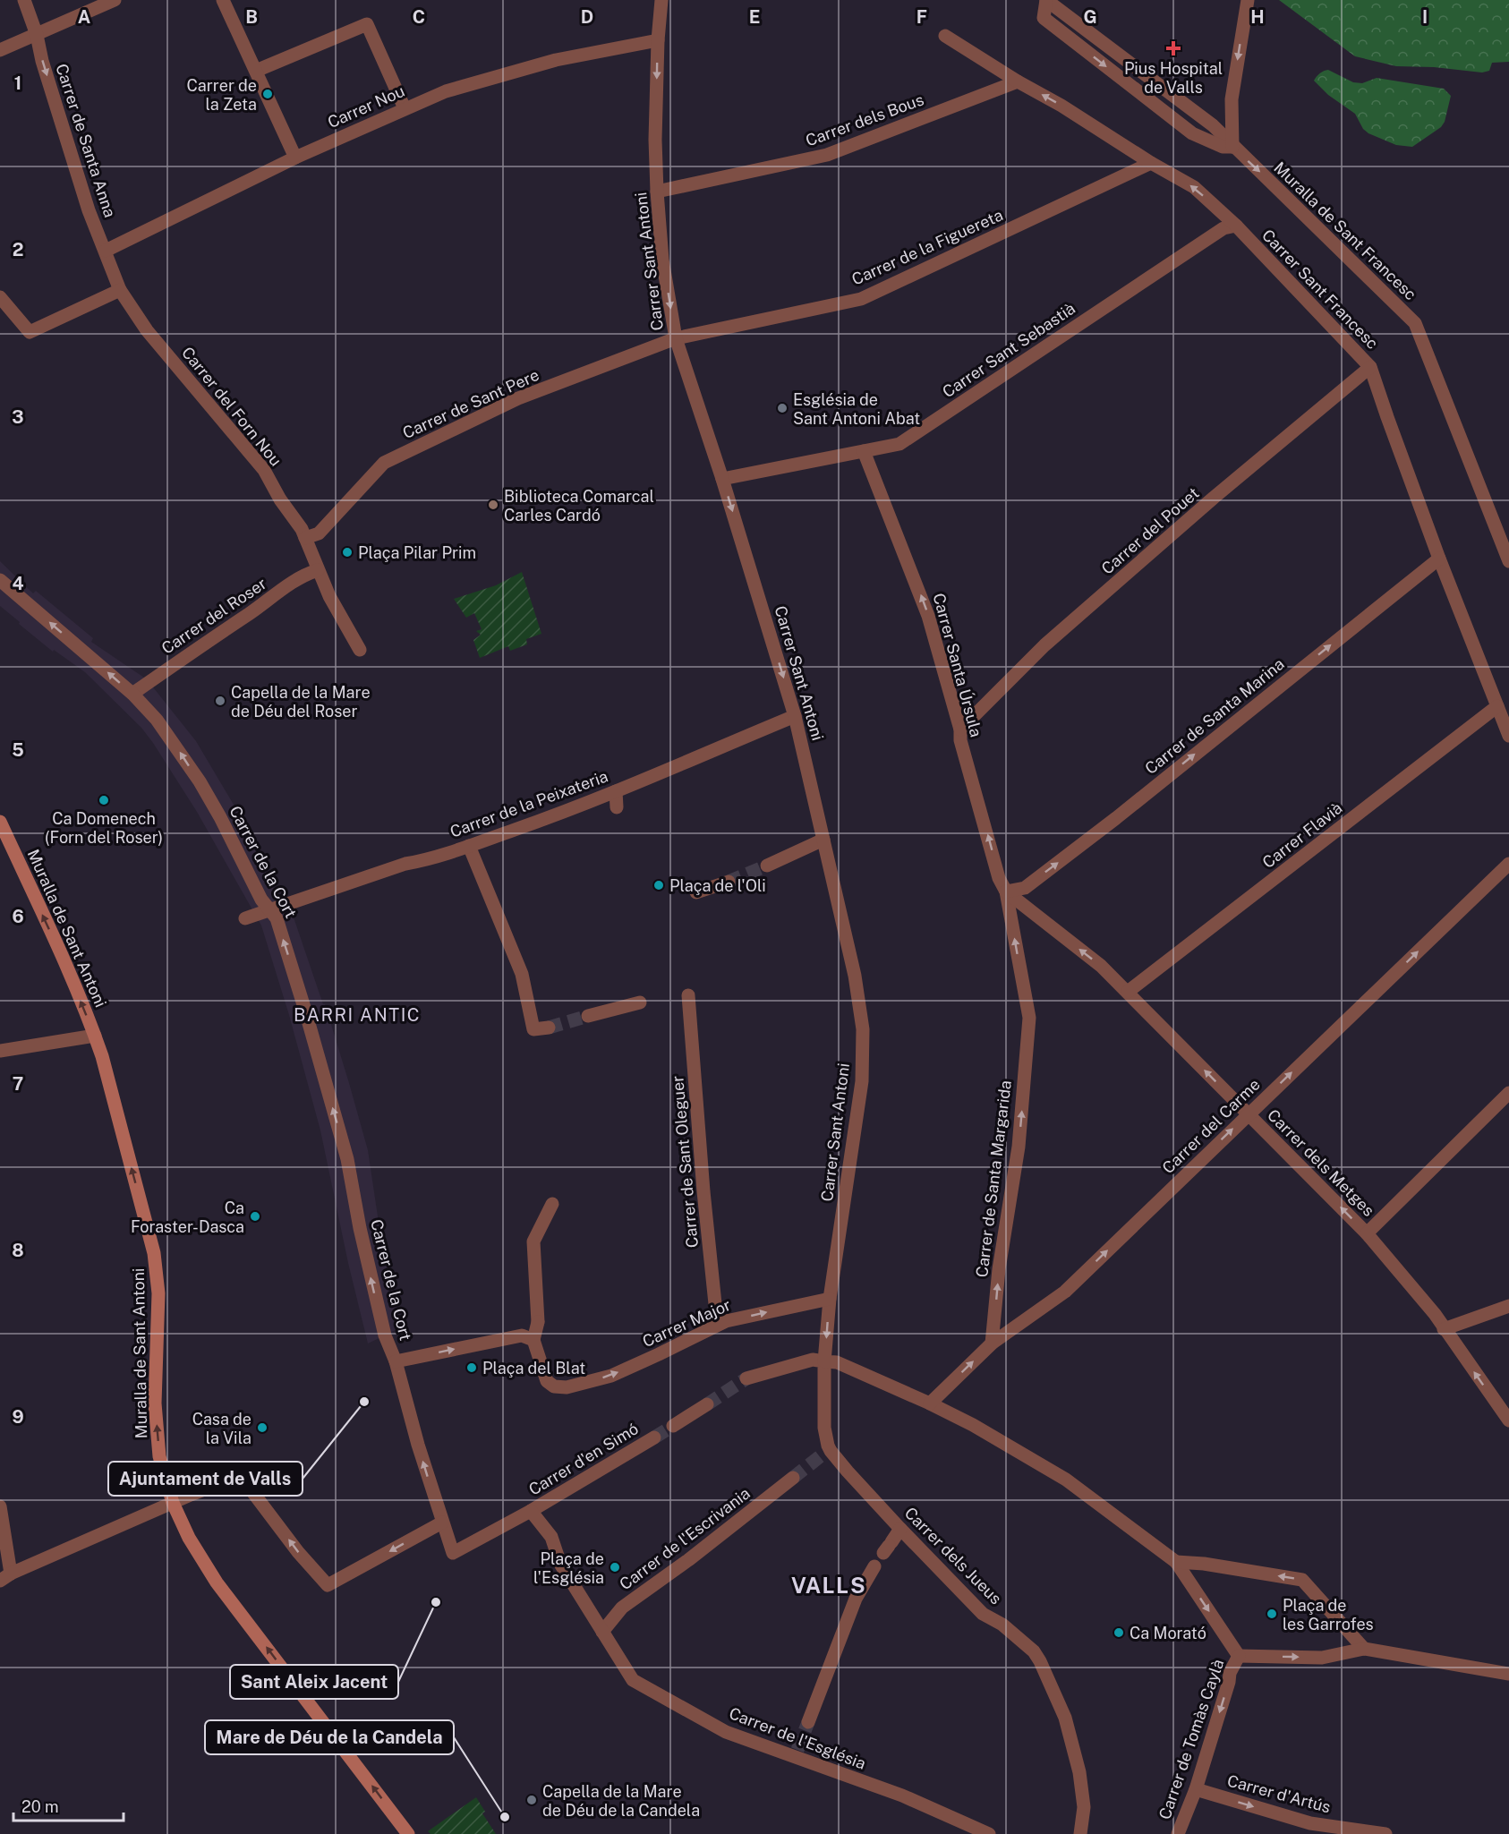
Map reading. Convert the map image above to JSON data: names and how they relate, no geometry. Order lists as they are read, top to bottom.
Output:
{
  "streets": {
    "main road": ["Muralla de Sant Antoni"],
    "street": [
      "Carrer Nou",
      "Carrer dels Bous",
      "Carrer de Santa Anna",
      "Muralla de Sant Francesc",
      "Carrer de la Figuereta",
      "Carrer Sant Antoni",
      "Carrer Sant Francesc",
      "Carrer Sant Sebastià",
      "Carrer de Sant Pere",
      "Carrer del Forn Nou",
      "Carrer del Pouet",
      "Carrer del Roser",
      "Carrer Santa Úrsula",
      "Carrer de Santa Marina",
      "Carrer de la Peixateria",
      "Carrer Flavià",
      "Carrer de la Cort",
      "Carrer del Carme",
      "Carrer de Sant Oleguer",
      "Carrer dels Metges",
      "Carrer de Santa Margarida",
      "Carrer Major",
      "Carrer d'en Simó",
      "Carrer de l'Escrivania",
      "Carrer dels Jueus",
      "Carrer de l'Església",
      "Carrer de Tomàs Caylà",
      "Carrer d'Artús"
    ]
  },
  "crossings": [
    ["Carrer Nou", "Carrer de Santa Anna"],
    ["Carrer Nou", "Carrer Sant Antoni"],
    ["Carrer dels Bous", "Carrer Sant Antoni"],
    ["Carrer dels Bous", "Carrer Sant Francesc"],
    ["Carrer de Santa Anna", "Carrer del Forn Nou"],
    ["Carrer de la Figuereta", "Carrer Sant Antoni"],
    ["Carrer de la Figuereta", "Carrer Sant Francesc"],
    ["Carrer de la Figuereta", "Carrer de Sant Pere"],
    ["Carrer Sant Antoni", "Carrer Sant Sebastià"],
    ["Carrer Sant Antoni", "Carrer de Sant Pere"],
    ["Carrer Sant Antoni", "Carrer de la Peixateria"],
    ["Carrer Sant Antoni", "Carrer Major"],
    ["Carrer Sant Antoni", "Carrer dels Jueus"],
    ["Carrer Sant Francesc", "Carrer Sant Sebastià"],
    ["Carrer Sant Francesc", "Carrer del Pouet"],
    ["Carrer Sant Francesc", "Carrer de Santa Marina"],
    ["Carrer Sant Francesc", "Carrer Flavià"],
    ["Carrer Sant Sebastià", "Carrer Santa Úrsula"],
    ["Carrer de Sant Pere", "Carrer del Forn Nou"],
    ["Carrer del Forn Nou", "Carrer del Roser"],
    ["Carrer del Pouet", "Carrer Santa Úrsula"],
    ["Carrer del Roser", "Carrer de la Cort"],
    ["Carrer Santa Úrsula", "Carrer de Santa Marina"],
    ["Carrer Santa Úrsula", "Carrer dels Metges"],
    ["Carrer Santa Úrsula", "Carrer de Santa Margarida"],
    ["Carrer de Santa Marina", "Carrer dels Metges"],
    ["Carrer de Santa Marina", "Carrer de Santa Margarida"],
    ["Carrer de la Peixateria", "Carrer de la Cort"],
    ["Carrer Flavià", "Carrer dels Metges"],
    ["Carrer del Carme", "Carrer dels Metges"],
    ["Carrer del Carme", "Carrer de Santa Margarida"],
    ["Carrer de Sant Oleguer", "Carrer Major"],
    ["Carrer dels Metges", "Carrer de Santa Margarida"],
    ["Carrer d'en Simó", "Carrer de l'Església"],
    ["Carrer de l'Escrivania", "Carrer de l'Església"],
    ["Carrer de Tomàs Caylà", "Carrer d'Artús"]
  ],
  "one_way": [
    "Carrer de Santa Anna",
    "Carrer Sant Antoni",
    "Carrer Santa Úrsula",
    "Carrer de Santa Marina",
    "Carrer de la Cort",
    "Muralla de Sant Antoni",
    "Carrer del Carme",
    "Carrer dels Metges",
    "Carrer de Santa Margarida",
    "Carrer de Tomàs Caylà",
    "Carrer d'Artús"
  ],
  "districts": ["BARRI ANTIC", "VALLS"],
  "places": {
    "health": ["Pius Hospital de Valls"],
    "other": [
      "Carrer de la Zeta",
      "Església de Sant Antoni Abat",
      "Biblioteca Comarcal Carles Cardó",
      "Plaça Pilar Prim",
      "Capella de la Mare de Déu del Roser",
      "Ca Domenech (Forn del Roser)",
      "Plaça de l'Oli",
      "Ca Foraster-Dasca",
      "Plaça del Blat",
      "Ajuntament de Valls",
      "Casa de la Vila",
      "Plaça de l'Església",
      "Sant Aleix Jacent",
      "Plaça de les Garrofes",
      "Ca Morató",
      "Capella de la Mare de Déu de la Candela",
      "Mare de Déu de la Candela"
    ]
  },
  "scale_bar": "20 m",
  "grid": {
    "columns": [
      "A",
      "B",
      "C",
      "D",
      "E",
      "F",
      "G",
      "H",
      "I"
    ],
    "rows": [
      "1",
      "2",
      "3",
      "4",
      "5",
      "6",
      "7",
      "8",
      "9"
    ]
  }
}
